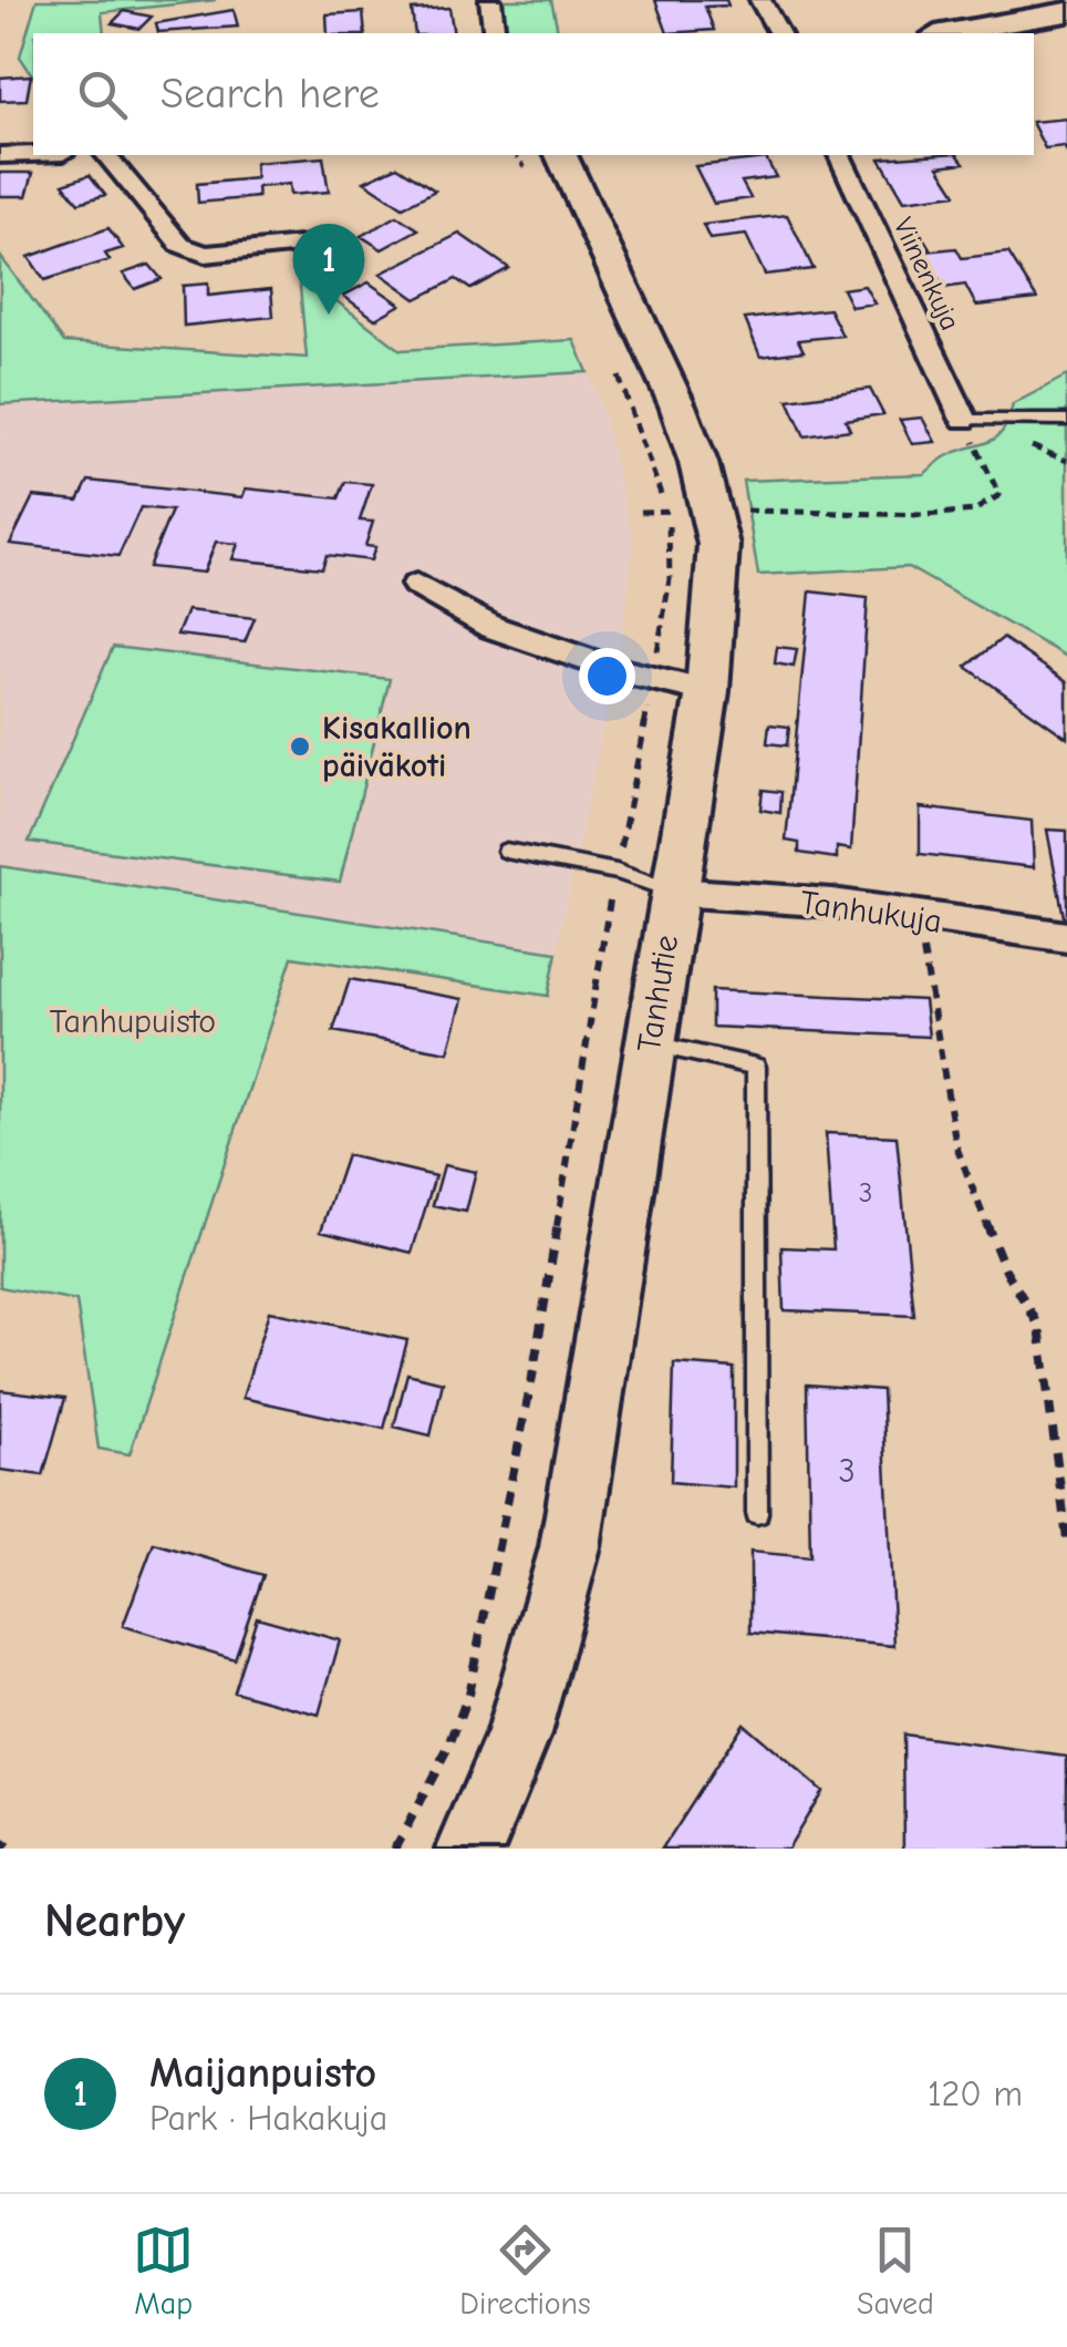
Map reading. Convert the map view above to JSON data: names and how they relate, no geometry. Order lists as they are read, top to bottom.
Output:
{
  "streets": {
    "street": ["Viinenkuja", "Tanhukuja", "Tanhutie"]
  },
  "crossings": [
    ["Tanhukuja", "Tanhutie"]
  ],
  "parks": ["Tanhupuisto"],
  "places": ["Kisakallion päiväkoti"],
  "house_numbers": ["3", "3"],
  "page": {
    "search": "Search here",
    "pins": "1",
    "heading": "Nearby",
    "list": [
      {
        "mark": "1",
        "name": "Maijanpuisto",
        "note": "Park · Hakakuja",
        "value": "120 m"
      }
    ],
    "nav": ["Map", "Directions", "Saved"]
  }
}
